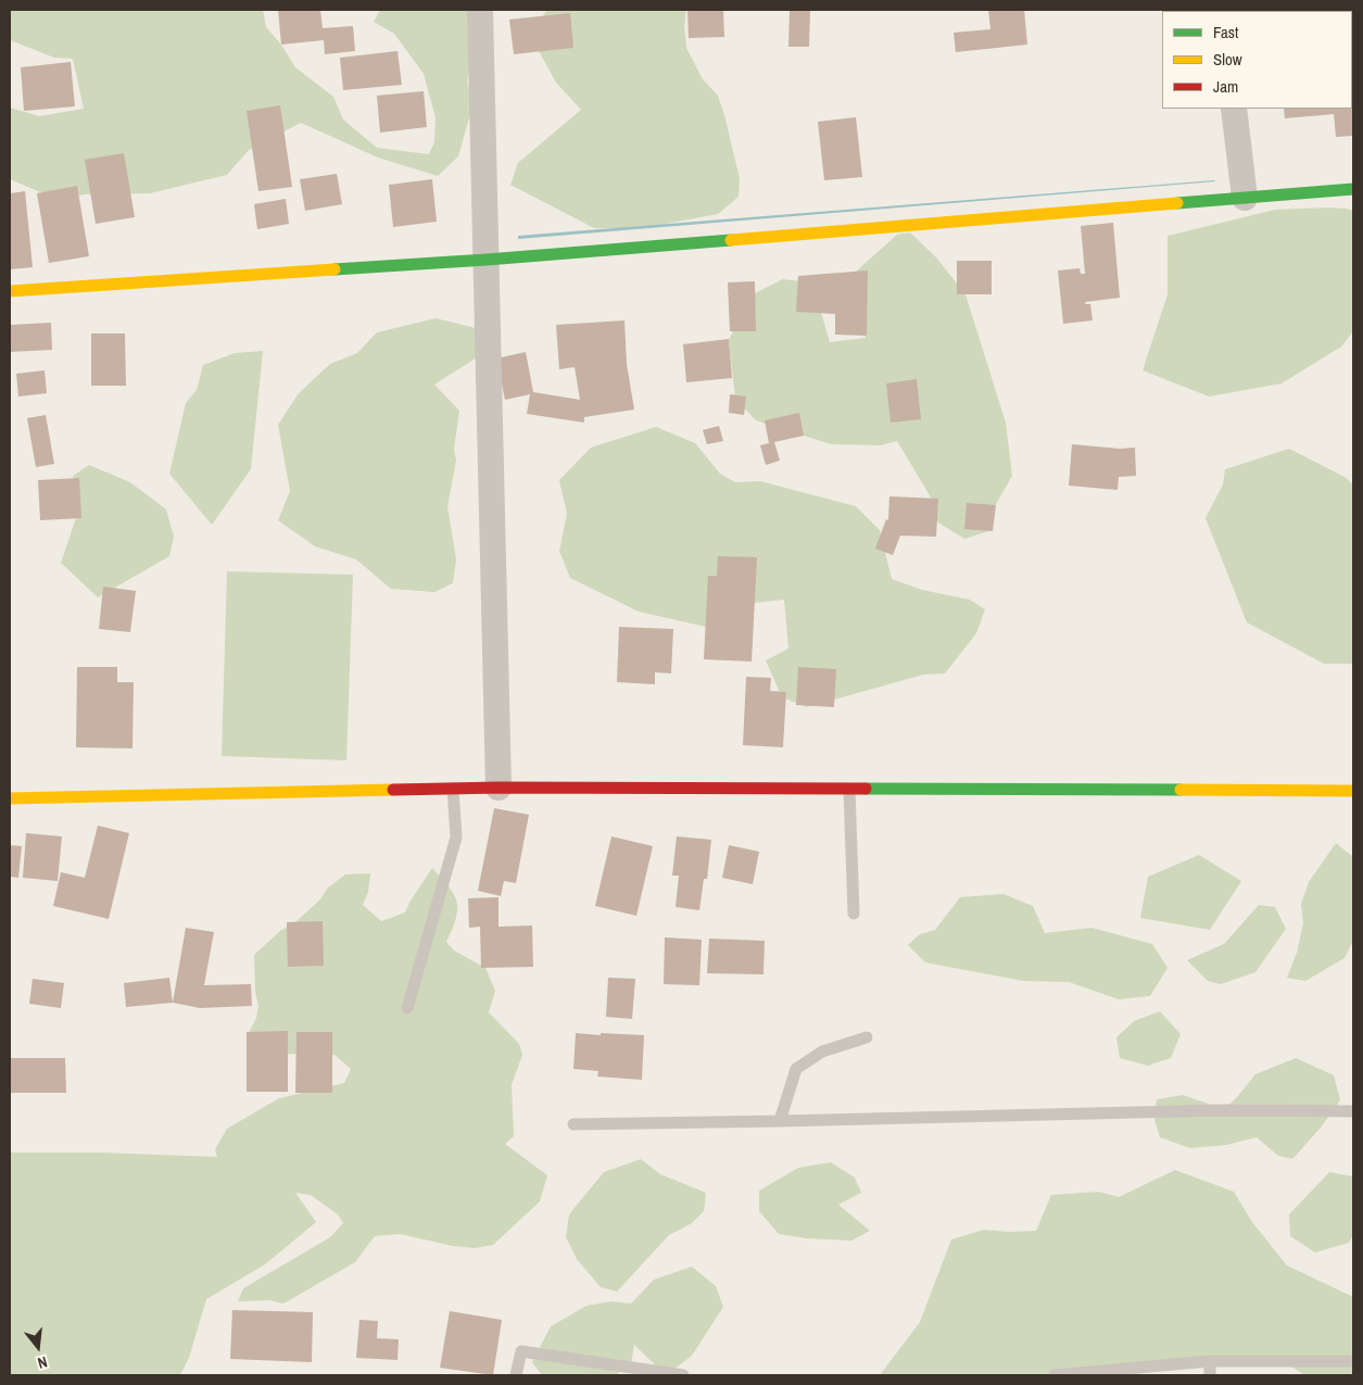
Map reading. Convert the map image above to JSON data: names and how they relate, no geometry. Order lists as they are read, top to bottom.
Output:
{
  "legend": ["Fast", "Slow", "Jam"],
  "north": "bottom"
}
